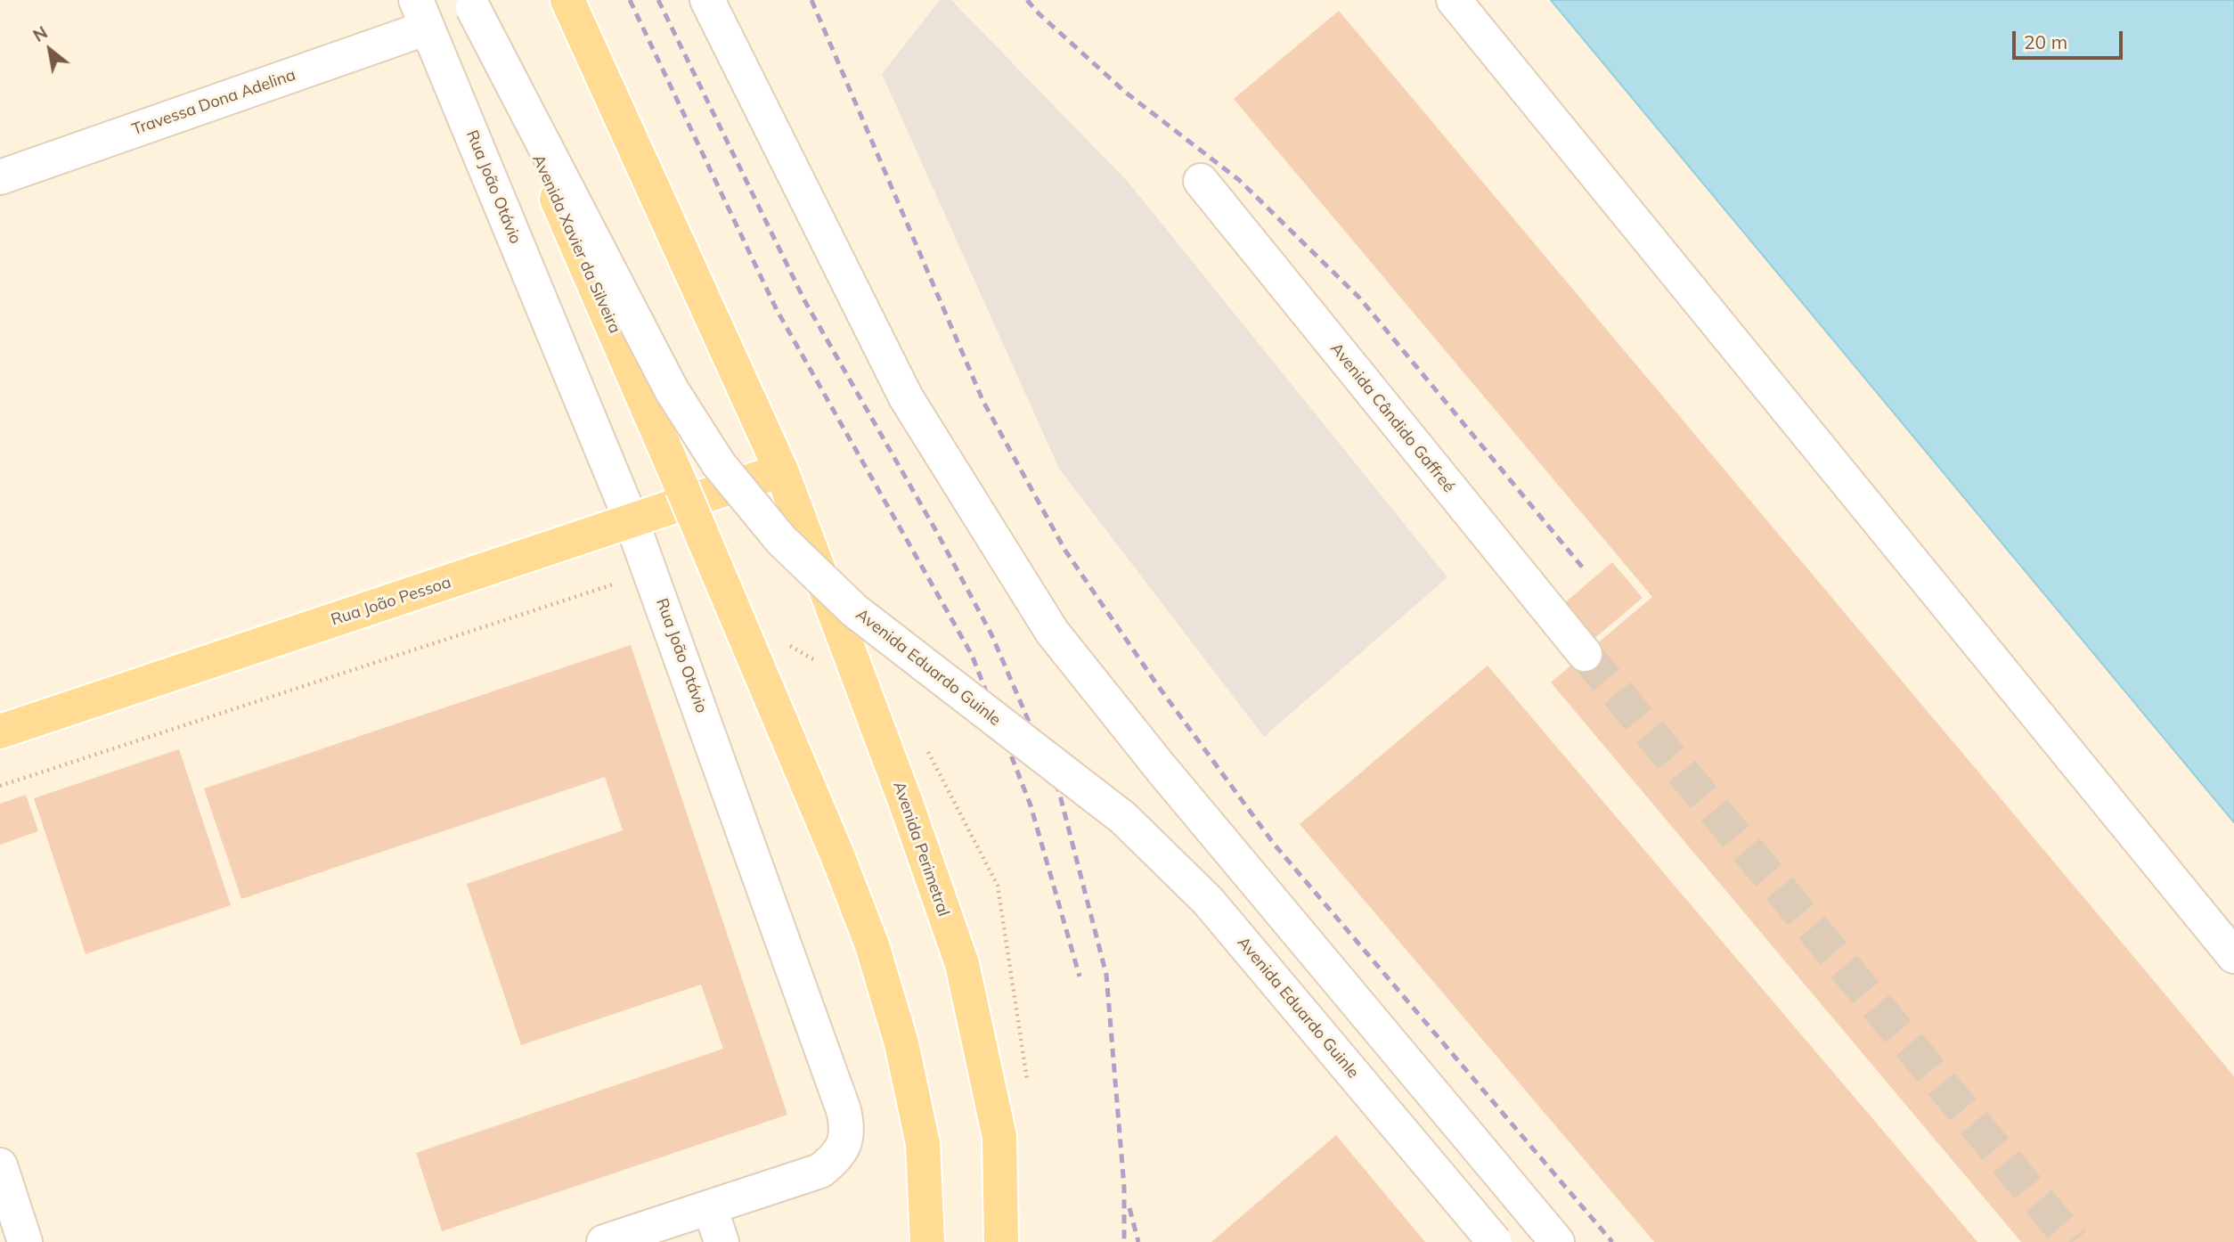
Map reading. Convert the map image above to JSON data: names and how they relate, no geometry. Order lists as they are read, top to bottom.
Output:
{
  "streets": {
    "main road": ["Avenida Xavier da Silveira", "Rua João Pessoa", "Avenida Perimetral"],
    "street": [
      "Travessa Dona Adelina",
      "Rua João Otávio",
      "Avenida Cândido Gaffreé",
      "Avenida Eduardo Guinle"
    ]
  },
  "crossings": [
    ["Travessa Dona Adelina", "Rua João Otávio"],
    ["Rua João Otávio", "Rua João Pessoa"],
    ["Avenida Xavier da Silveira", "Avenida Eduardo Guinle"],
    ["Rua João Pessoa", "Avenida Perimetral"]
  ],
  "scale_bar": "20 m",
  "north": "top left"
}
